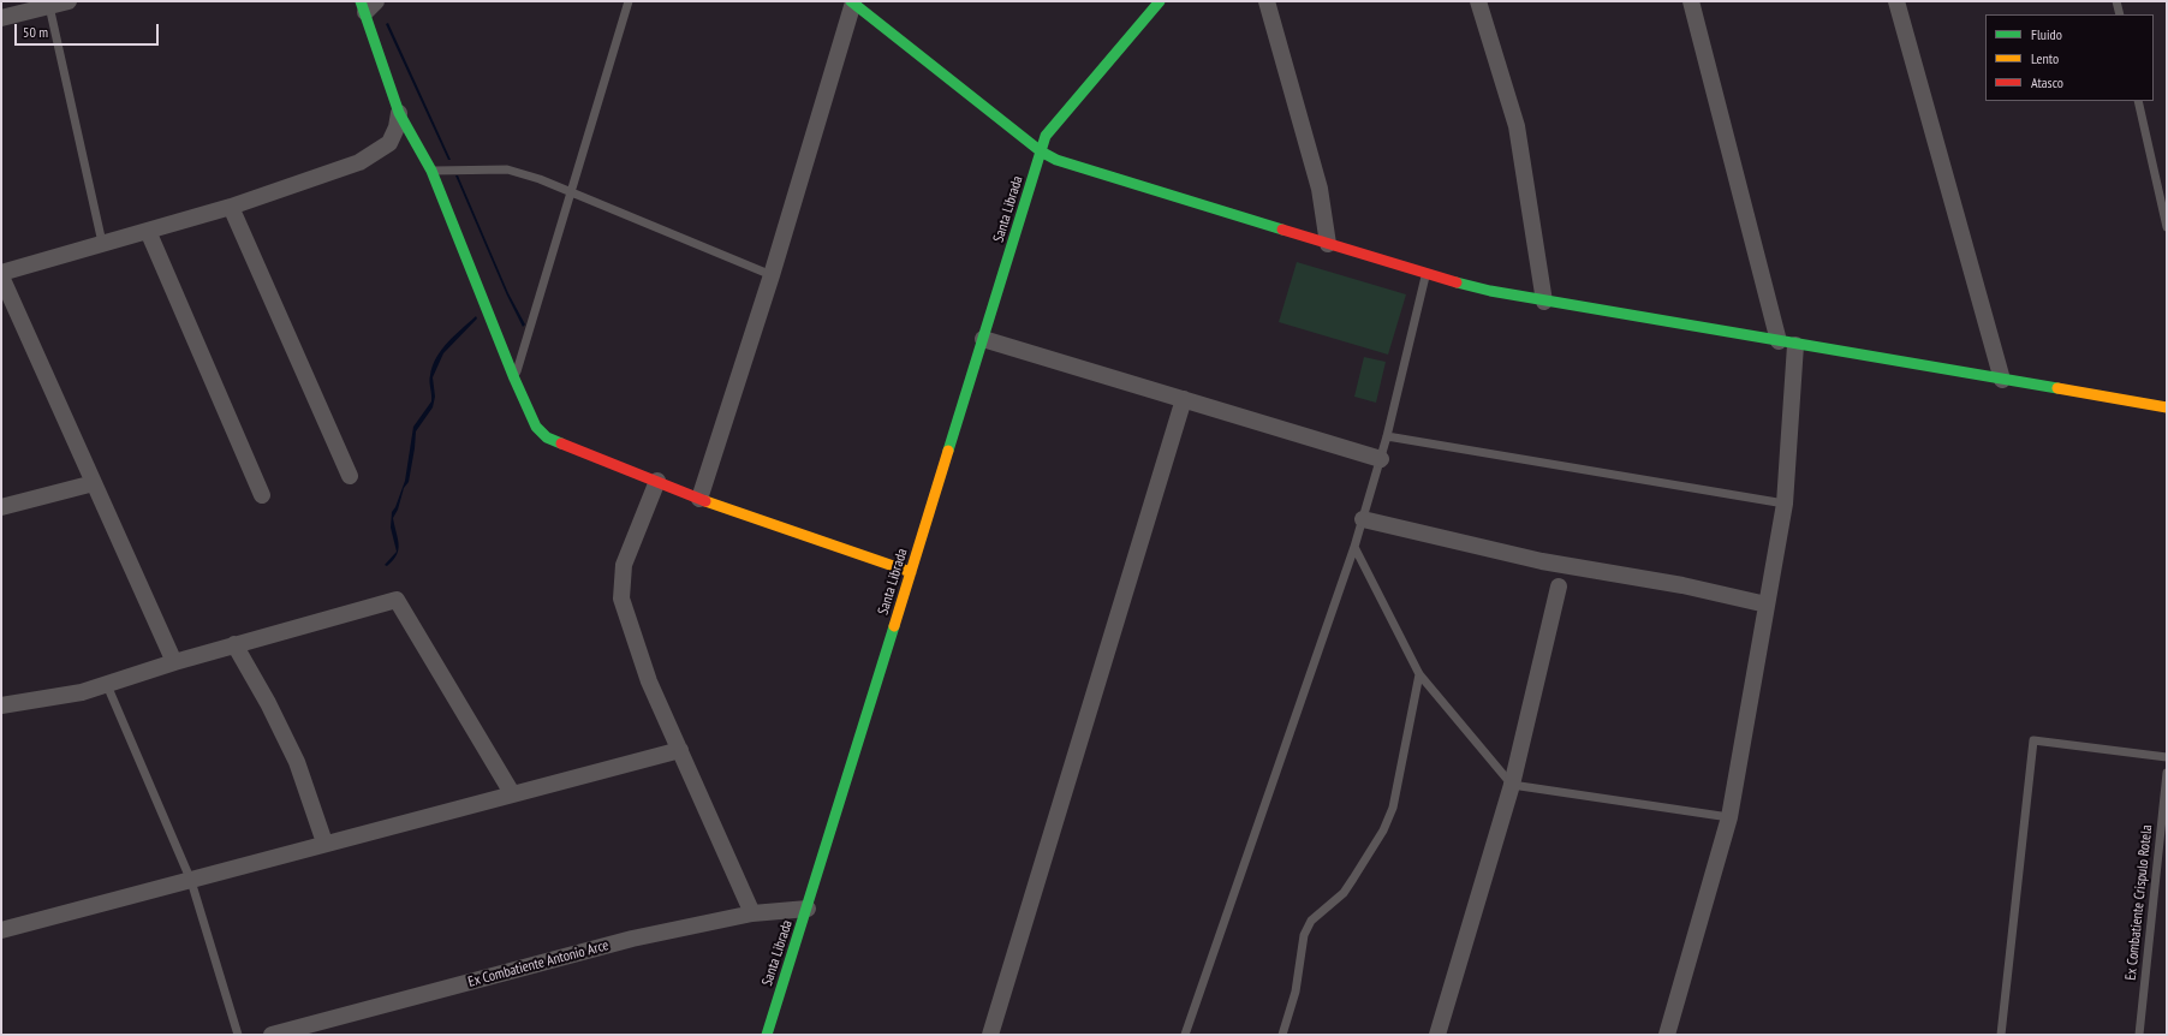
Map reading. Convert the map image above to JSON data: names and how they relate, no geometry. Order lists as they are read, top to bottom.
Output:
{
  "streets": {
    "street": ["Santa Librada", "Ex Combatiente Antonio Arce"],
    "lane": ["Ex Combatiente Crispulo Rotela"]
  },
  "crossings": [
    ["Santa Librada", "Ex Combatiente Antonio Arce"]
  ],
  "legend": ["Fluido", "Lento", "Atasco"],
  "scale_bar": "50 m"
}
